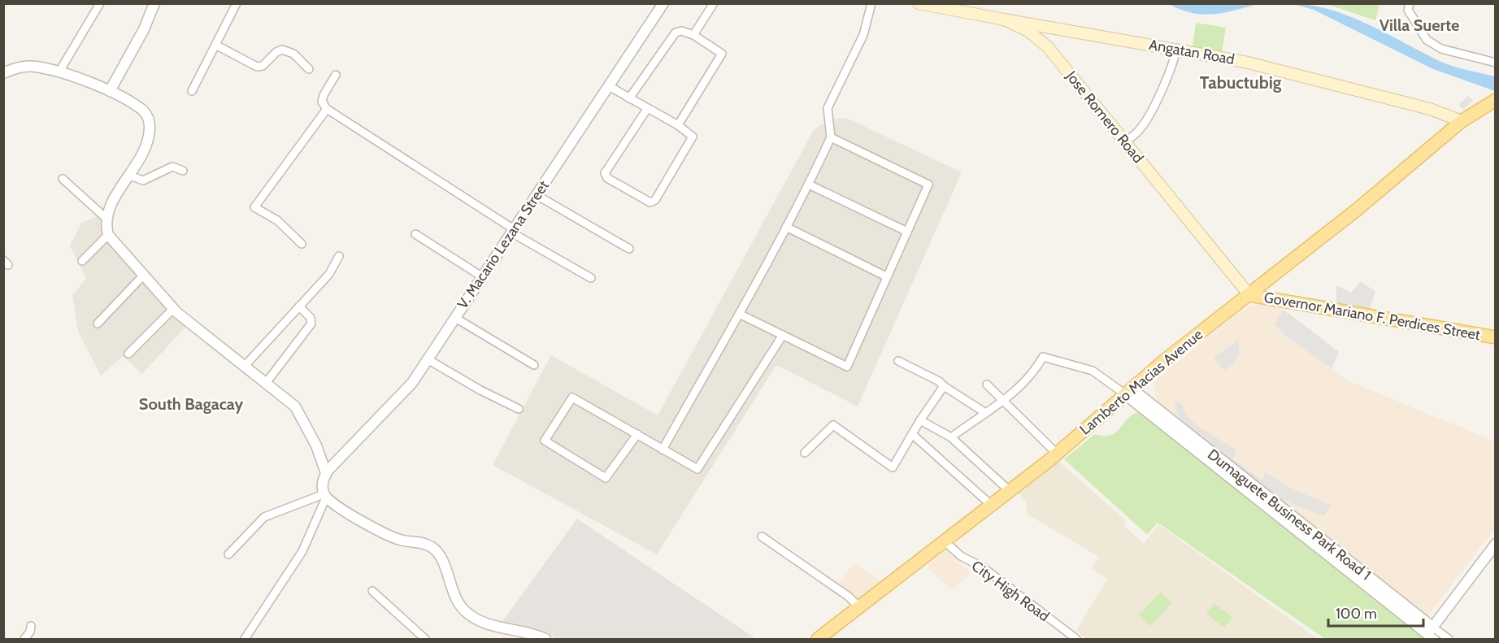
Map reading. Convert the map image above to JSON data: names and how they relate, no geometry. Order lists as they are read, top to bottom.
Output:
{
  "streets": {
    "main road": [
      "Angatan Road",
      "Jose Romero Road",
      "Governor Mariano F. Perdices Street",
      "Lamberto Macias Avenue"
    ],
    "street": ["V. Macario Lezana Street", "Dumaguete Business Park Road 1", "City High Road"]
  },
  "crossings": [
    ["Angatan Road", "Jose Romero Road"],
    ["Angatan Road", "Lamberto Macias Avenue"],
    ["Jose Romero Road", "Governor Mariano F. Perdices Street"],
    ["Jose Romero Road", "Lamberto Macias Avenue"],
    ["Governor Mariano F. Perdices Street", "Lamberto Macias Avenue"],
    ["Lamberto Macias Avenue", "Dumaguete Business Park Road 1"],
    ["Lamberto Macias Avenue", "City High Road"]
  ],
  "districts": ["Villa Suerte", "Tabuctubig", "South Bagacay"],
  "scale_bar": "100 m"
}
